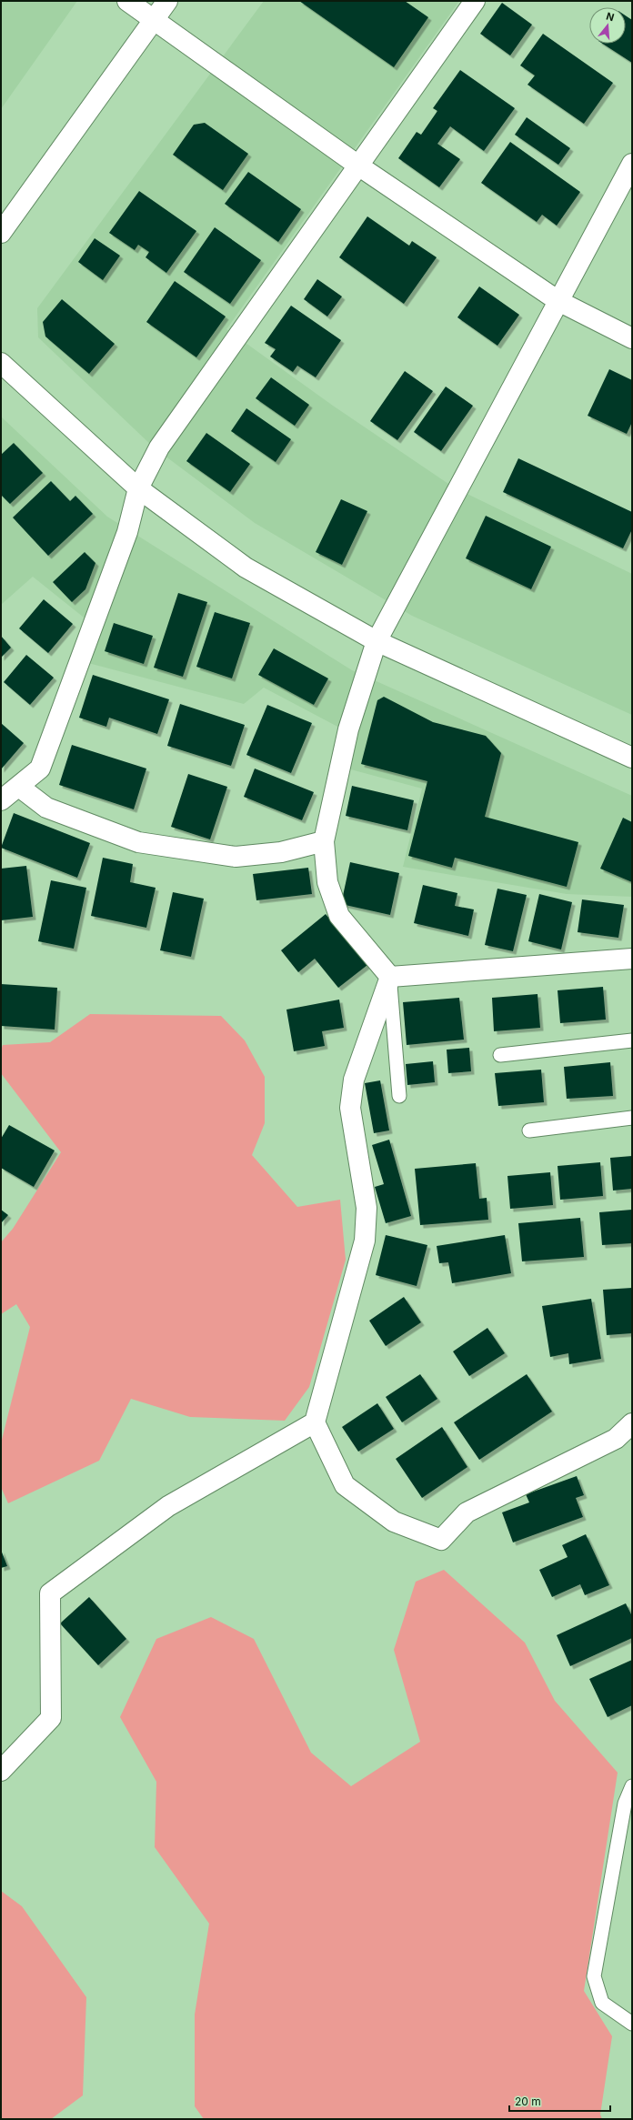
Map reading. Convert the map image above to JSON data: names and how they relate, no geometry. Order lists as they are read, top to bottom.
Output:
{
  "scale_bar": "20 m",
  "north": "top"
}
